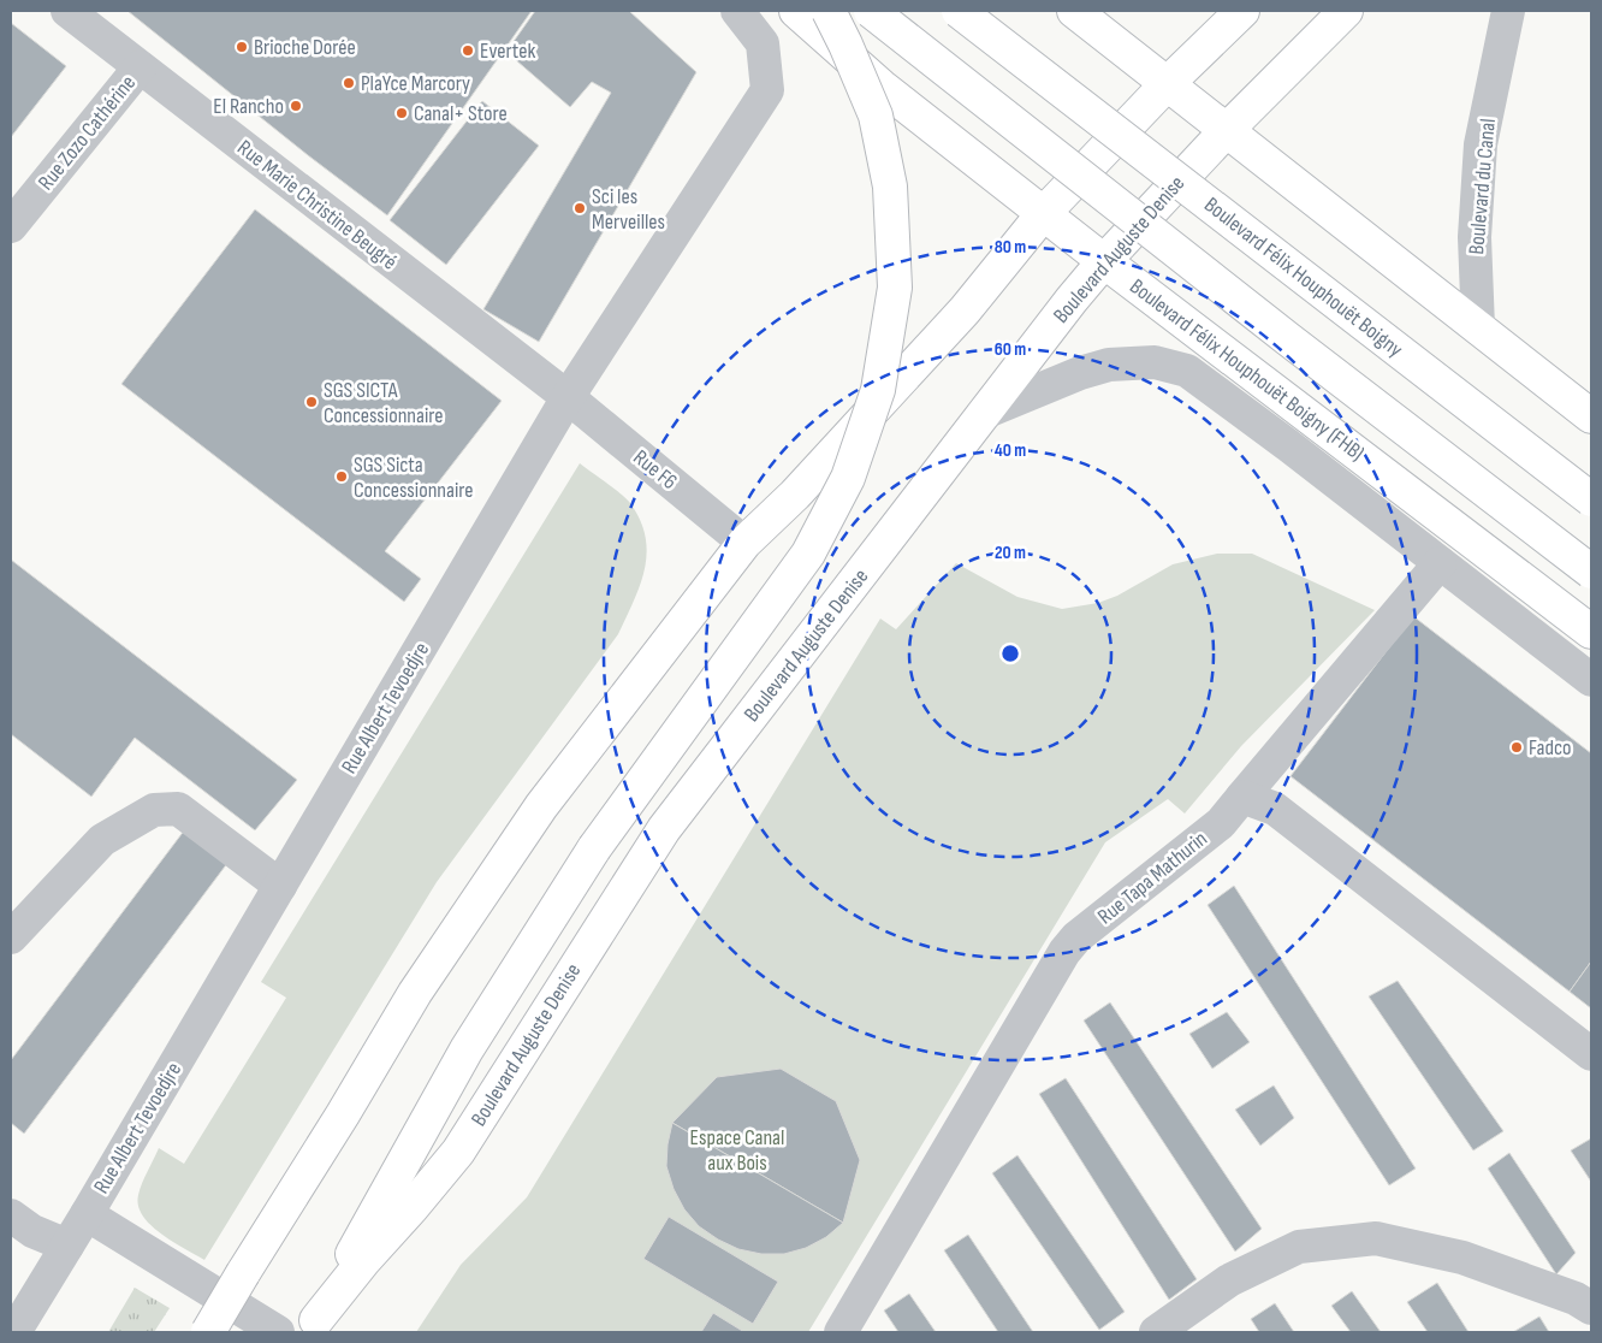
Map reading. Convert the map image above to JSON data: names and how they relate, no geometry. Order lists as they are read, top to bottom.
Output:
{
  "streets": {
    "main road": ["Boulevard Auguste Denise", "Boulevard Félix Houphouët Boigny", "Boulevard Félix Houphouët Boigny (FHB)"],
    "street": [
      "Rue Zozo Cathérine",
      "Boulevard du Canal",
      "Rue Marie Christine Beugré",
      "Rue F6",
      "Rue Albert Tevoedjre",
      "Rue Tapa Mathurin"
    ]
  },
  "crossings": [
    ["Rue Zozo Cathérine", "Rue Marie Christine Beugré"],
    ["Rue Marie Christine Beugré", "Rue F6"],
    ["Rue Marie Christine Beugré", "Rue Albert Tevoedjre"],
    ["Boulevard Auguste Denise", "Boulevard Félix Houphouët Boigny (FHB)"],
    ["Boulevard Félix Houphouët Boigny (FHB)", "Rue Tapa Mathurin"],
    ["Rue F6", "Rue Albert Tevoedjre"]
  ],
  "parks": ["Espace Canal aux Bois"],
  "places": [
    "Brioche Dorée",
    "Evertek",
    "PlaYce Marcory",
    "El Rancho",
    "Canal+ Store",
    "Sci les Merveilles",
    "SGS SICTA Concessionnaire",
    "SGS Sicta Concessionnaire",
    "Fadco"
  ],
  "rings": [
    "80 m",
    "60 m",
    "40 m",
    "20 m"
  ]
}
